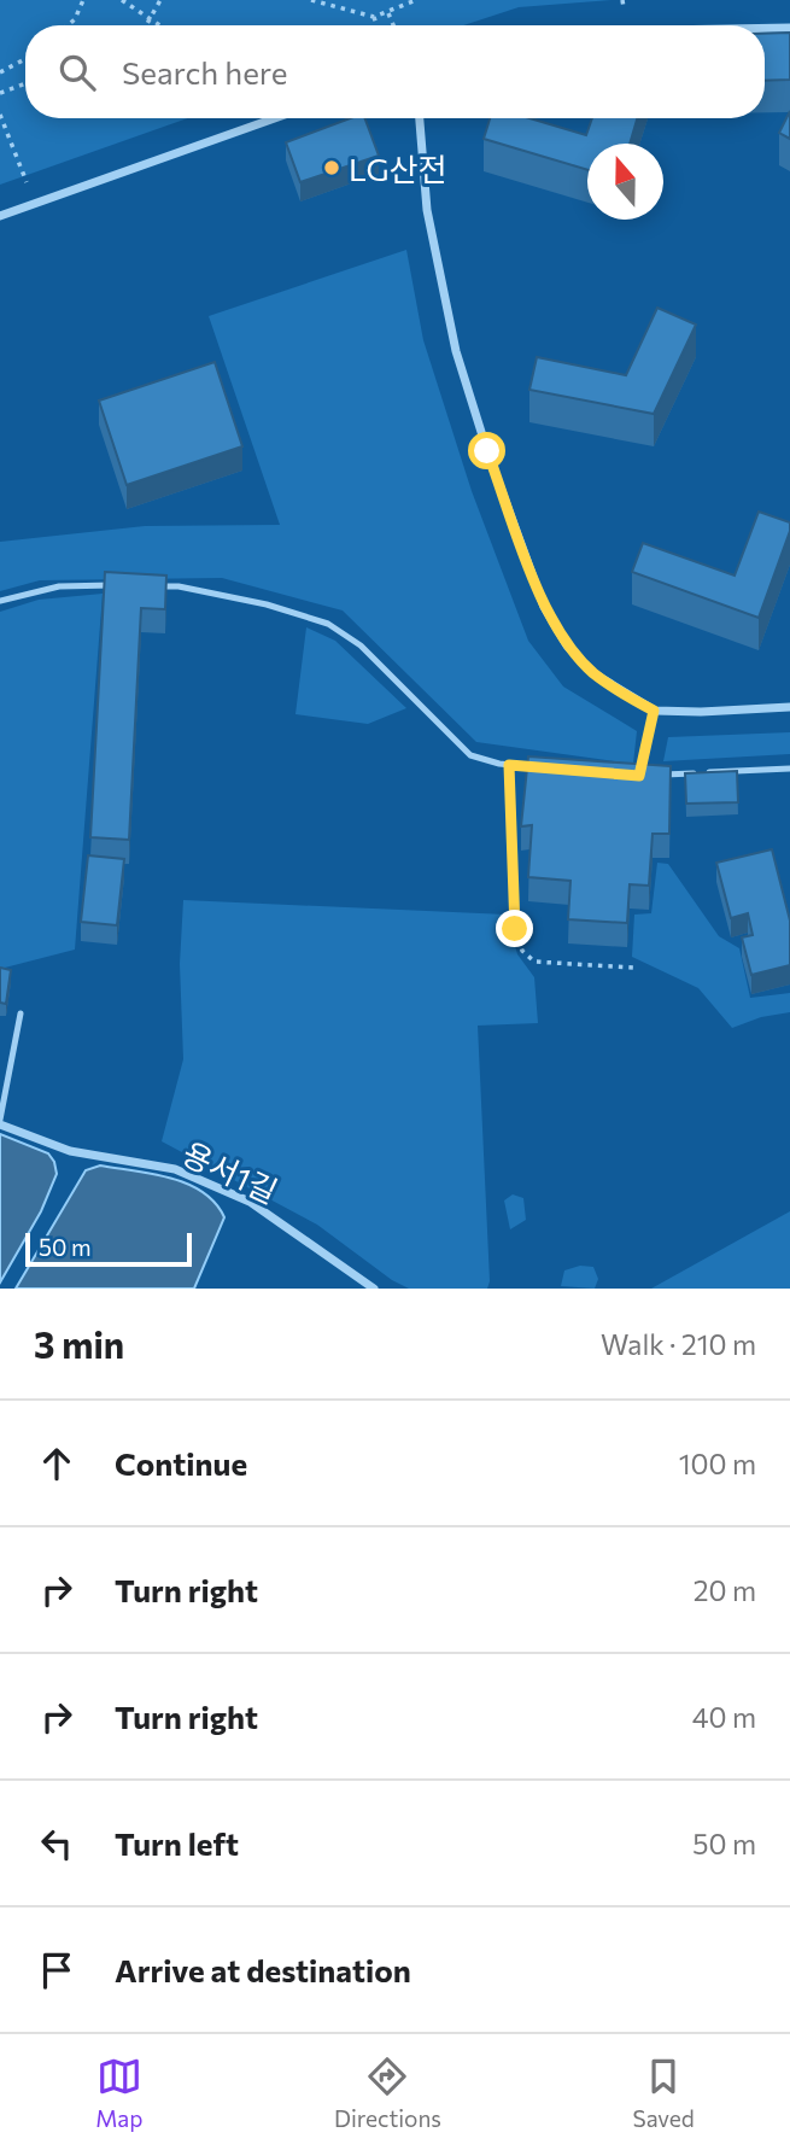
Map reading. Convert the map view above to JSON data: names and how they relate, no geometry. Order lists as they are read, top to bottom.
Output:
{
  "streets": {
    "street": ["용서1길"]
  },
  "places": ["LG산전"],
  "scale_bar": "50 m",
  "north": "top",
  "page": {
    "search": "Search here",
    "scale": "50 m",
    "heading": ["3 min", "Walk · 210 m"],
    "list": [
      ["Continue", "100 m"],
      ["Turn right", "20 m"],
      ["Turn right", "40 m"],
      ["Turn left", "50 m"],
      "Arrive at destination"
    ],
    "nav": ["Map", "Directions", "Saved"]
  }
}
